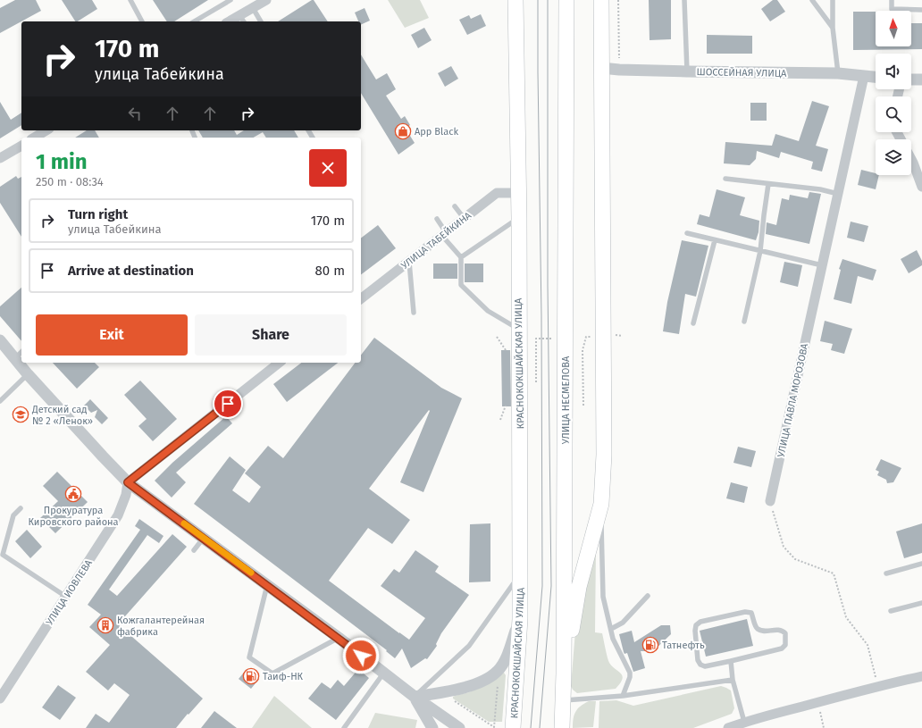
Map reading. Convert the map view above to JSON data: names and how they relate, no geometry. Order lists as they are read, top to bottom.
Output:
{
  "streets": {
    "main road": ["КРАСНОКОКШАЙСКАЯ УЛИЦА", "УЛИЦА НЕСМЕЛОВА"],
    "street": [
      "ШОССЕЙНАЯ УЛИЦА",
      "УЛИЦА ТАБЕЙКИНА",
      "УЛИЦА ПАВЛА МОРОЗОВА",
      "УЛИЦА ИОВЛЕВА"
    ]
  },
  "crossings": [
    ["ШОССЕЙНАЯ УЛИЦА", "УЛИЦА ПАВЛА МОРОЗОВА"],
    ["УЛИЦА ТАБЕЙКИНА", "КРАСНОКОКШАЙСКАЯ УЛИЦА"]
  ],
  "places": {
    "shop": ["App Black"],
    "school or university": ["Детский сад № 2 «Ленок»"],
    "public building": ["Прокуратура Кировского района"],
    "building": ["Кожгалантерейная фабрика"],
    "fuel station": ["Татнефть", "Таиф-НК"]
  },
  "north": "top",
  "page": {
    "turn": ["170 m", "улица Табейкина"],
    "heading": ["1 min", "250 m · 08:34"],
    "list": [
      {
        "name": "Turn right",
        "note": "улица Табейкина",
        "value": "170 m"
      },
      {
        "name": "Arrive at destination",
        "value": "80 m"
      }
    ],
    "buttons": ["Exit", "Share"]
  }
}
